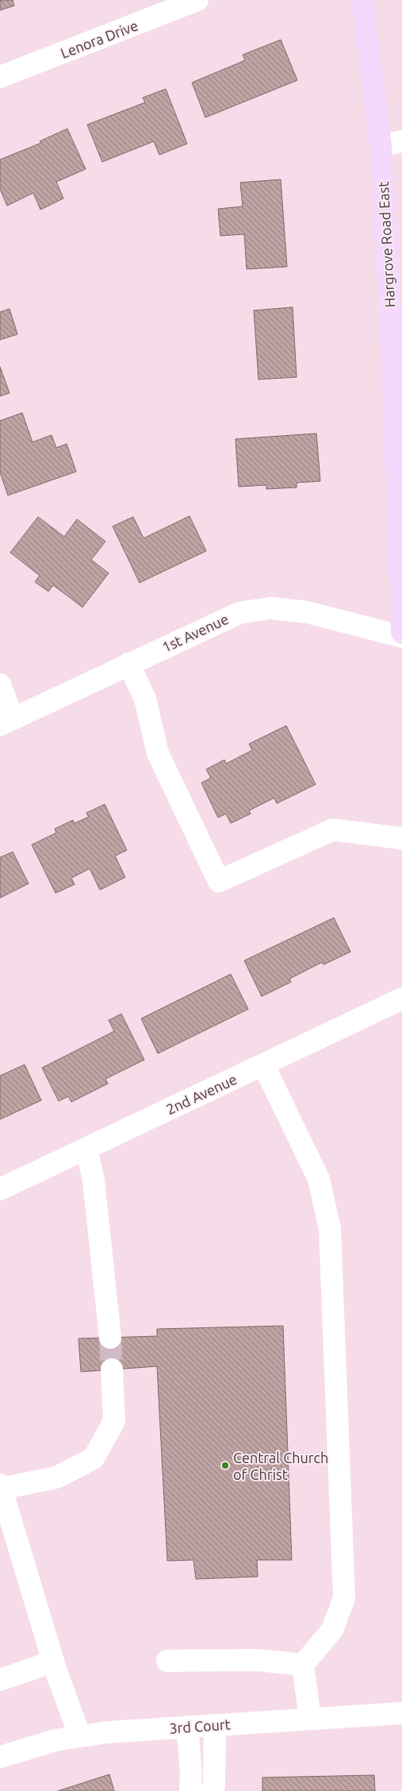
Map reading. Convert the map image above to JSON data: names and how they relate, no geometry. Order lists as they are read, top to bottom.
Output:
{
  "streets": {
    "main road": ["Hargrove Road East"],
    "street": [
      "Lenora Drive",
      "1st Avenue",
      "2nd Avenue",
      "3rd Court"
    ]
  },
  "places": ["Central Church of Christ"]
}
